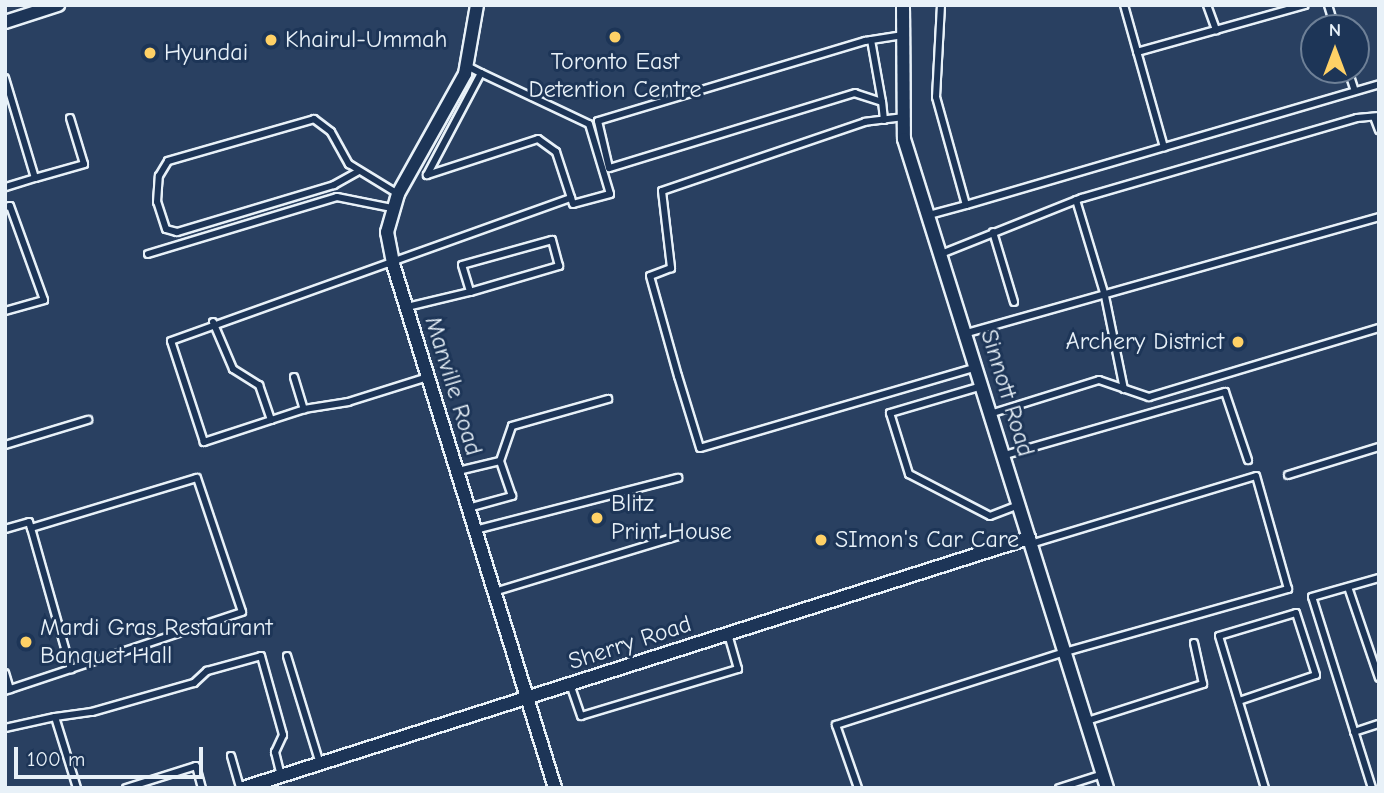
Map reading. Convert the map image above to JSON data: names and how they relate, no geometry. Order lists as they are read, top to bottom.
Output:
{
  "streets": {
    "street": ["Manville Road", "Sinnott Road", "Sherry Road"]
  },
  "crossings": [
    ["Manville Road", "Sherry Road"],
    ["Sinnott Road", "Sherry Road"]
  ],
  "places": [
    "Toronto East Detention Centre",
    "Khairul-Ummah",
    "Hyundai",
    "Archery District",
    "Blitz Print House",
    "SImon's Car Care",
    "Mardi Gras Restaurant Banquet Hall"
  ],
  "scale_bar": "100 m",
  "north": "top"
}
